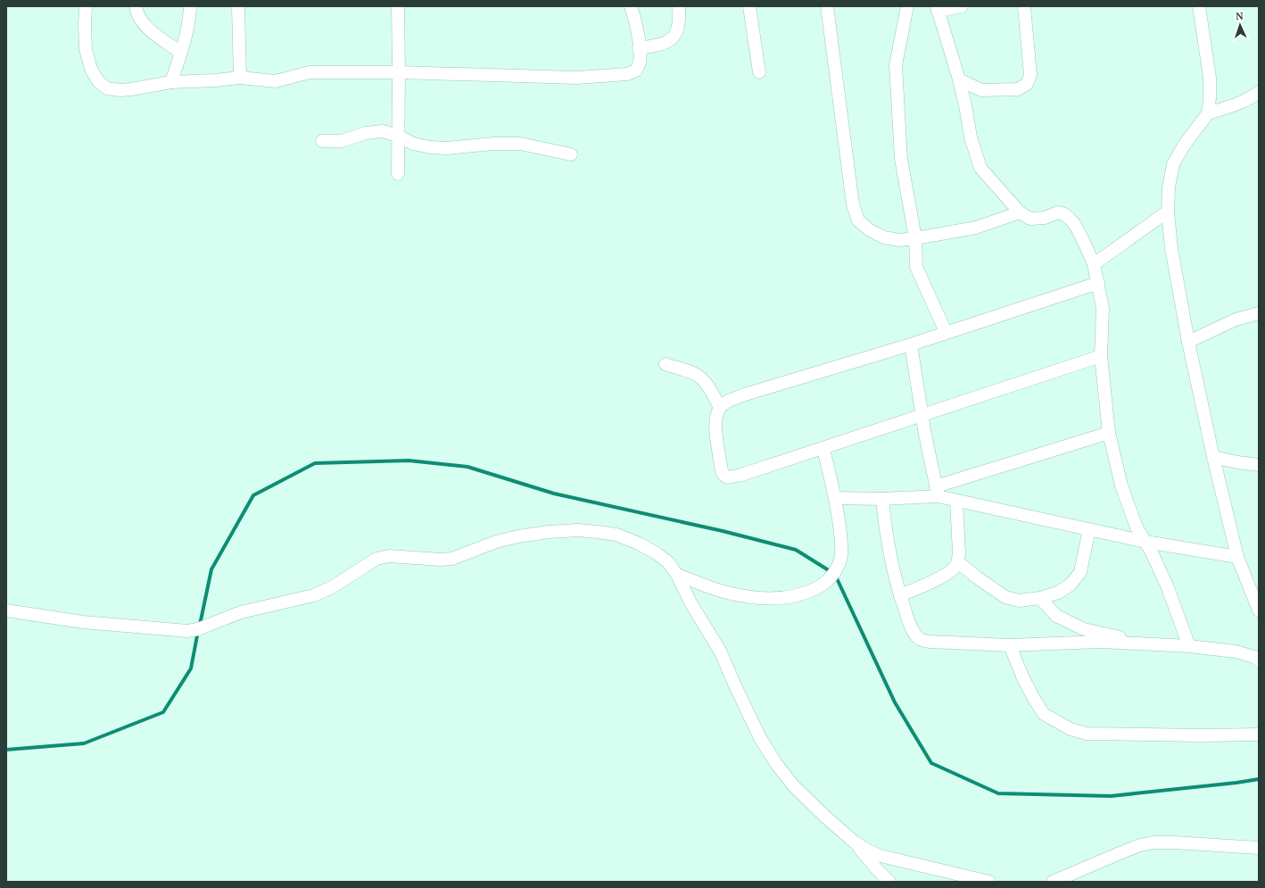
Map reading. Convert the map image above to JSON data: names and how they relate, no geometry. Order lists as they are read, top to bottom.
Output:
{
  "north": "top"
}
